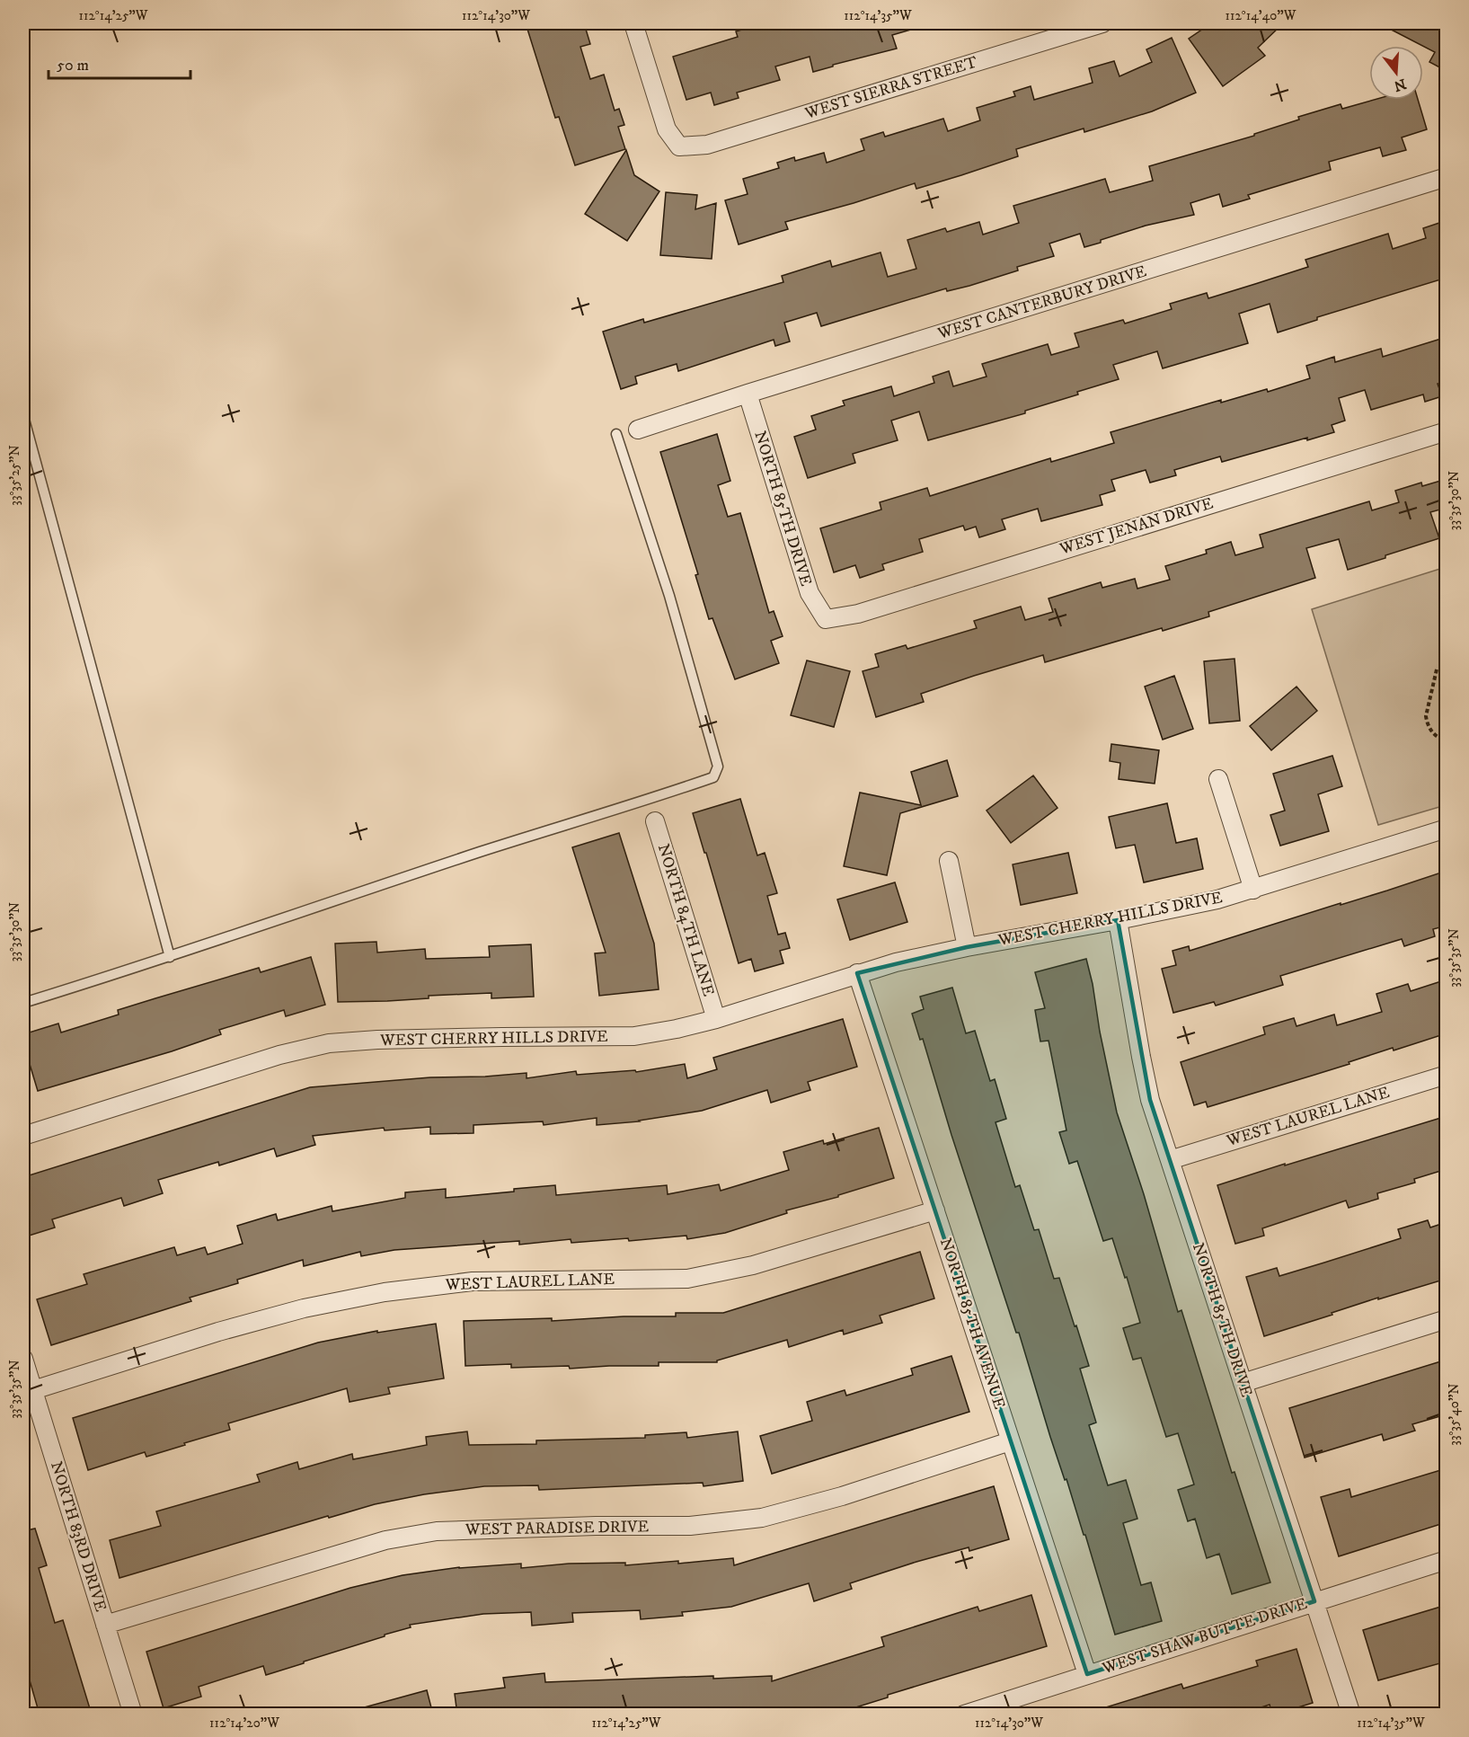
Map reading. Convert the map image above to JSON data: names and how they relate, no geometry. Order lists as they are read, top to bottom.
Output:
{
  "streets": {
    "street": [
      "WEST SIERRA STREET",
      "WEST CANTERBURY DRIVE",
      "NORTH 85TH DRIVE",
      "WEST JENAN DRIVE",
      "WEST CHERRY HILLS DRIVE",
      "NORTH 84TH LANE",
      "WEST LAUREL LANE",
      "NORTH 85TH AVENUE",
      "WEST PARADISE DRIVE",
      "NORTH 83RD DRIVE",
      "WEST SHAW BUTTE DRIVE"
    ]
  },
  "crossings": [
    ["WEST CANTERBURY DRIVE", "NORTH 85TH DRIVE"],
    ["NORTH 85TH DRIVE", "WEST JENAN DRIVE"],
    ["NORTH 85TH DRIVE", "WEST CHERRY HILLS DRIVE"],
    ["NORTH 85TH DRIVE", "WEST LAUREL LANE"],
    ["NORTH 85TH DRIVE", "WEST SHAW BUTTE DRIVE"],
    ["WEST CHERRY HILLS DRIVE", "NORTH 84TH LANE"],
    ["WEST CHERRY HILLS DRIVE", "NORTH 85TH AVENUE"],
    ["WEST LAUREL LANE", "NORTH 85TH AVENUE"],
    ["WEST LAUREL LANE", "NORTH 83RD DRIVE"],
    ["NORTH 85TH AVENUE", "WEST PARADISE DRIVE"],
    ["NORTH 85TH AVENUE", "WEST SHAW BUTTE DRIVE"],
    ["WEST PARADISE DRIVE", "NORTH 83RD DRIVE"]
  ],
  "scale_bar": "50 m",
  "north": "bottom",
  "coordinates": [
    "112°14'25\"W",
    "112°14'30\"W",
    "112°14'35\"W",
    "112°14'40\"W",
    "33°35'25\"N",
    "33°35'30\"N",
    "33°35'35\"N",
    "33°35'40\"N",
    "112°14'20\"W"
  ]
}
